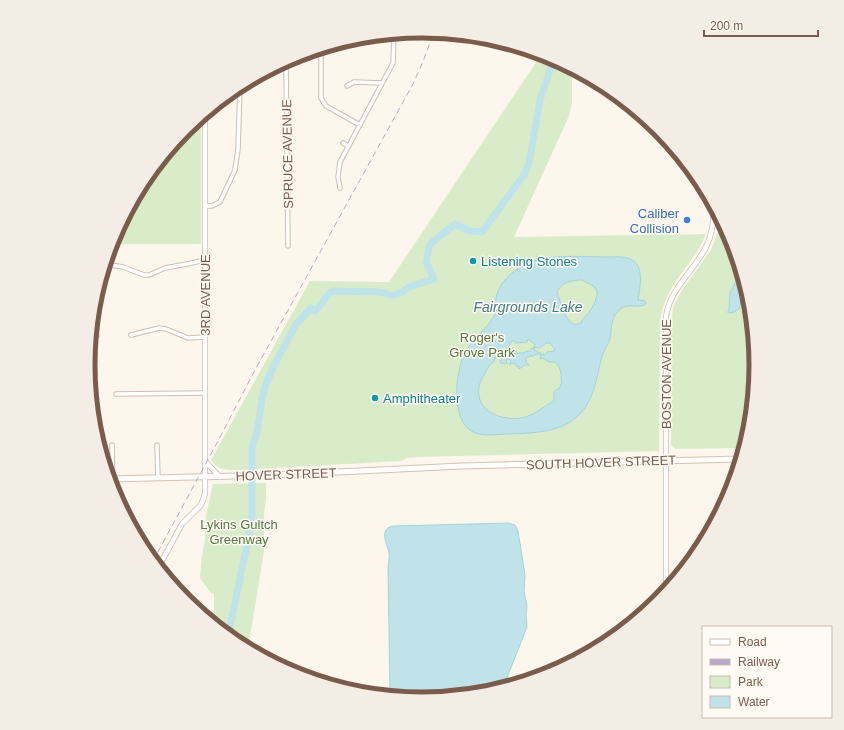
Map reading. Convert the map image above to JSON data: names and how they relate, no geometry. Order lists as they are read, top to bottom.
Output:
{
  "streets": {
    "main road": ["SOUTH HOVER STREET", "HOVER STREET"],
    "street": ["SPRUCE AVENUE", "3RD AVENUE", "BOSTON AVENUE"]
  },
  "crossings": [
    ["3RD AVENUE", "HOVER STREET"],
    ["BOSTON AVENUE", "SOUTH HOVER STREET"],
    ["SOUTH HOVER STREET", "HOVER STREET"]
  ],
  "water": ["Fairgrounds Lake"],
  "parks": ["Roger's Grove Park", "Lykins Gultch Greenway"],
  "places": ["Caliber Collision", "Listening Stones", "Amphitheater"],
  "legend": [
    "Road",
    "Railway",
    "Park",
    "Water"
  ],
  "scale_bar": "200 m"
}
